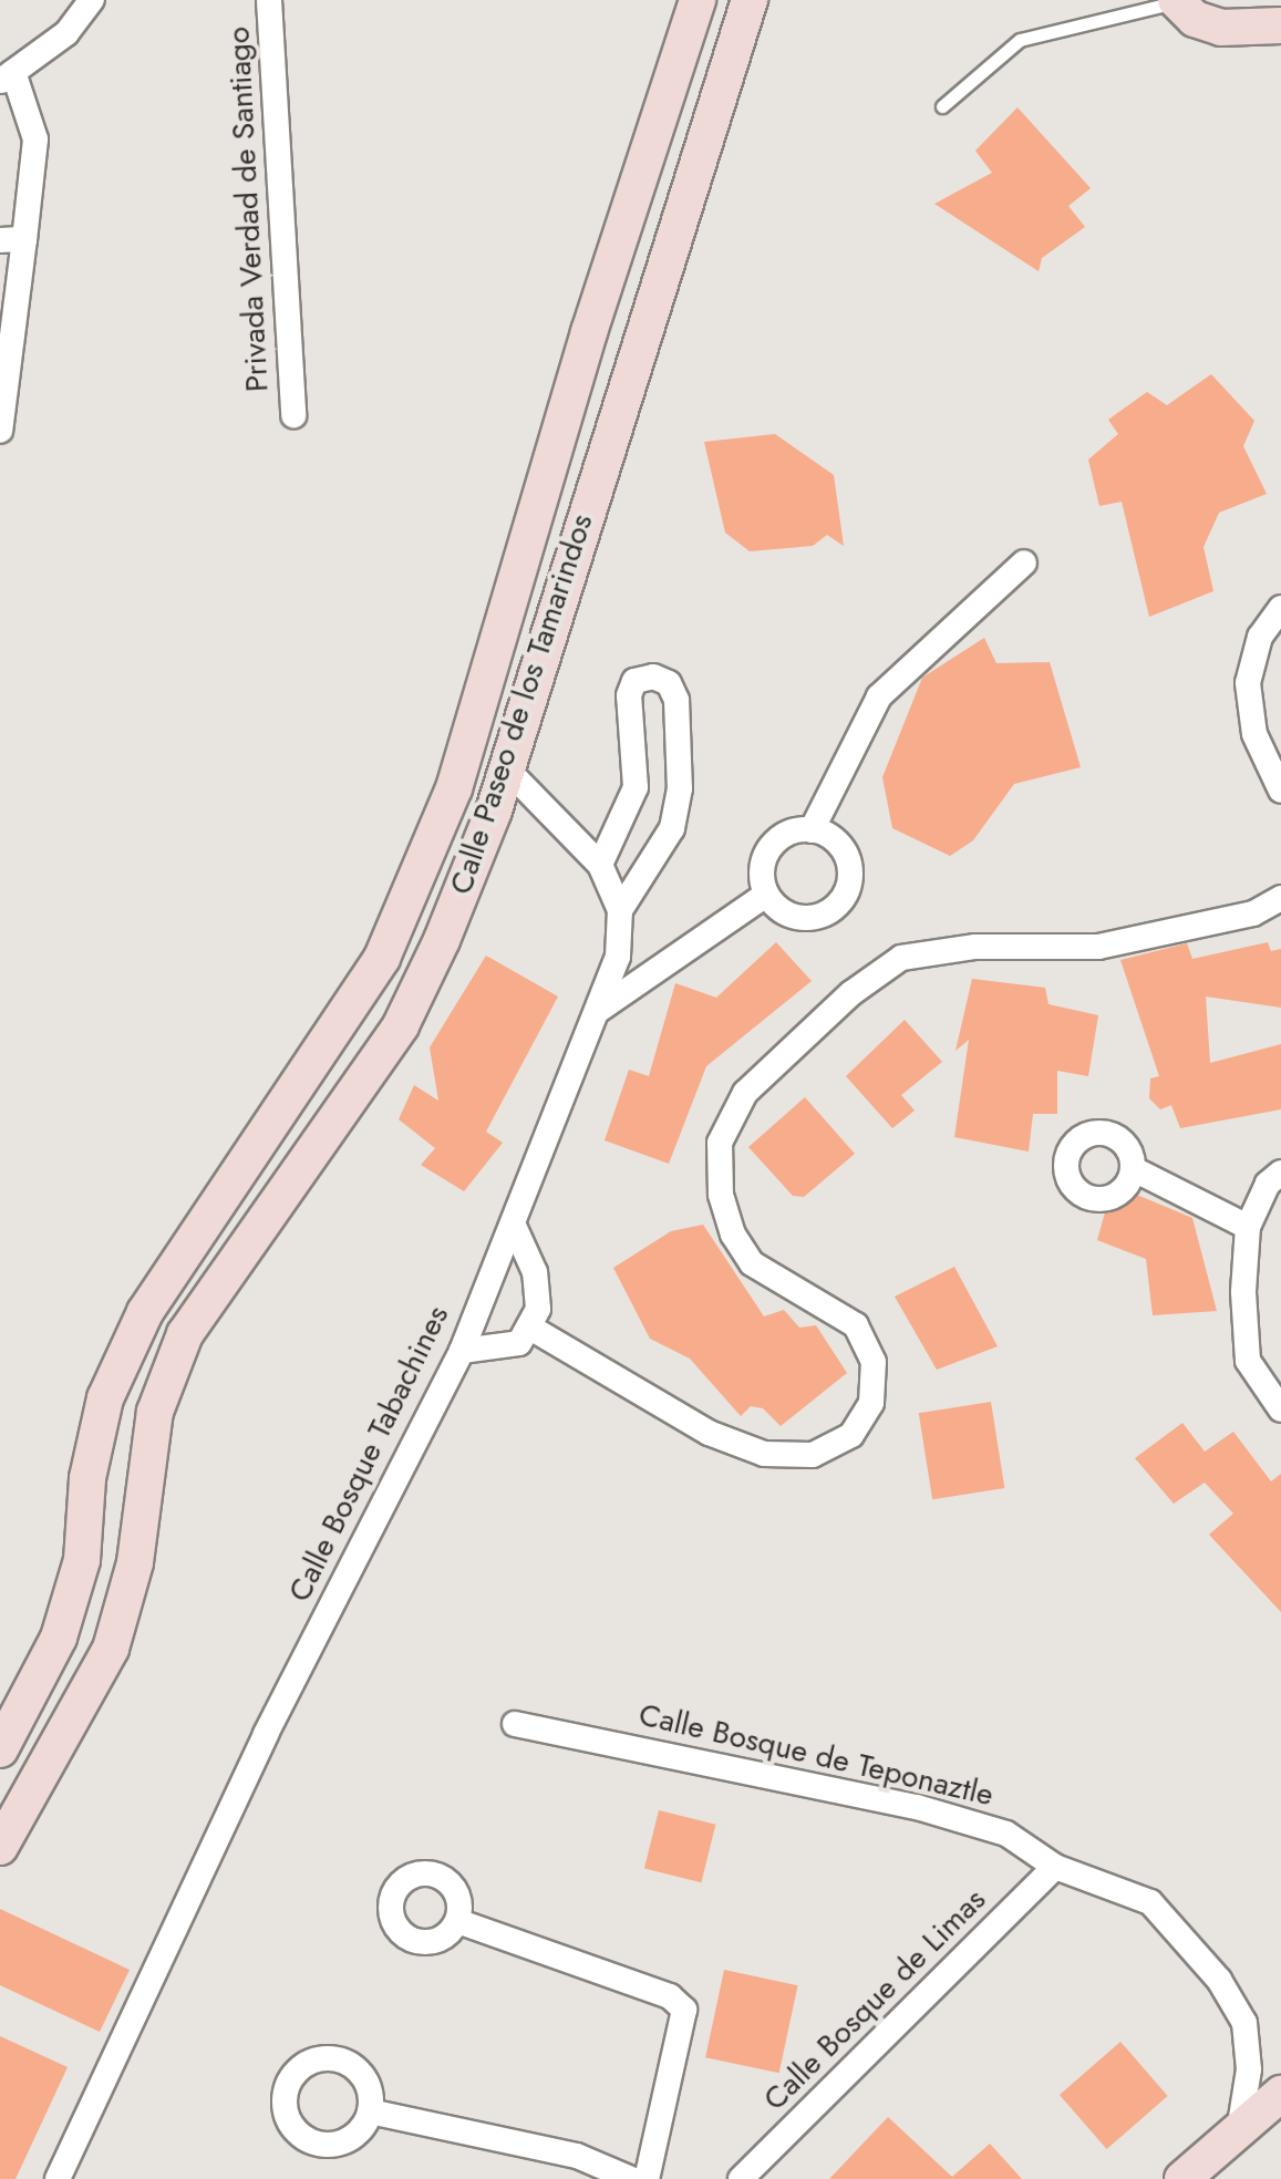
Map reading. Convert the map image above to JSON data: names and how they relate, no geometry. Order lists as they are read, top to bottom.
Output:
{
  "streets": {
    "street": [
      "Privada Verdad de Santiago",
      "Calle Paseo de los Tamarindos",
      "Calle Bosque Tabachines",
      "Calle Bosque de Teponaztle",
      "Calle Bosque de Limas"
    ]
  },
  "crossings": [
    ["Calle Paseo de los Tamarindos", "Calle Bosque Tabachines"],
    ["Calle Bosque de Teponaztle", "Calle Bosque de Limas"]
  ]
}
